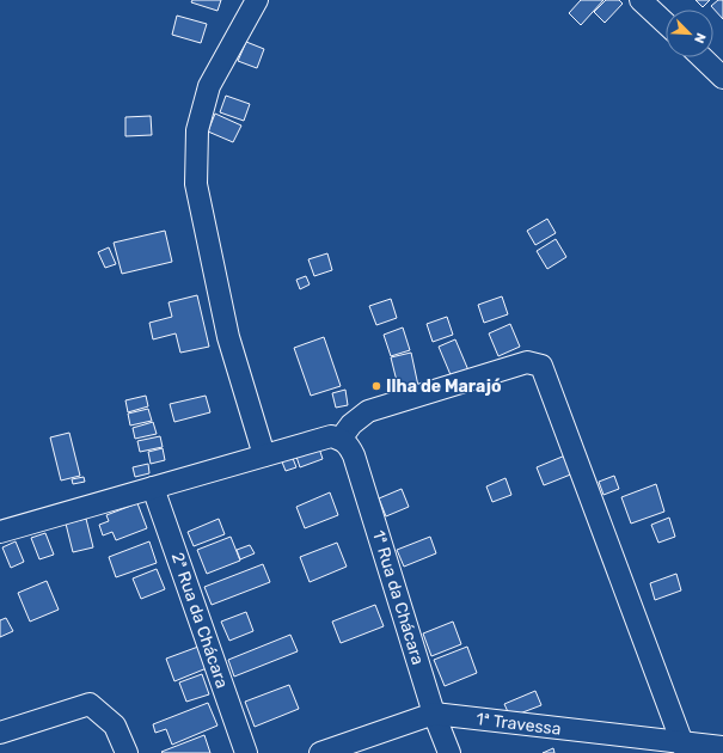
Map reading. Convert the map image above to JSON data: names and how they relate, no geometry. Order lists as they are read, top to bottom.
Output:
{
  "streets": {
    "street": ["1ª Rua da Chácara", "2ª Rua da Chácara", "1ª Travessa"]
  },
  "crossings": [
    ["1ª Rua da Chácara", "1ª Travessa"]
  ],
  "places": ["Ilha de Marajó"],
  "north": "bottom right"
}
